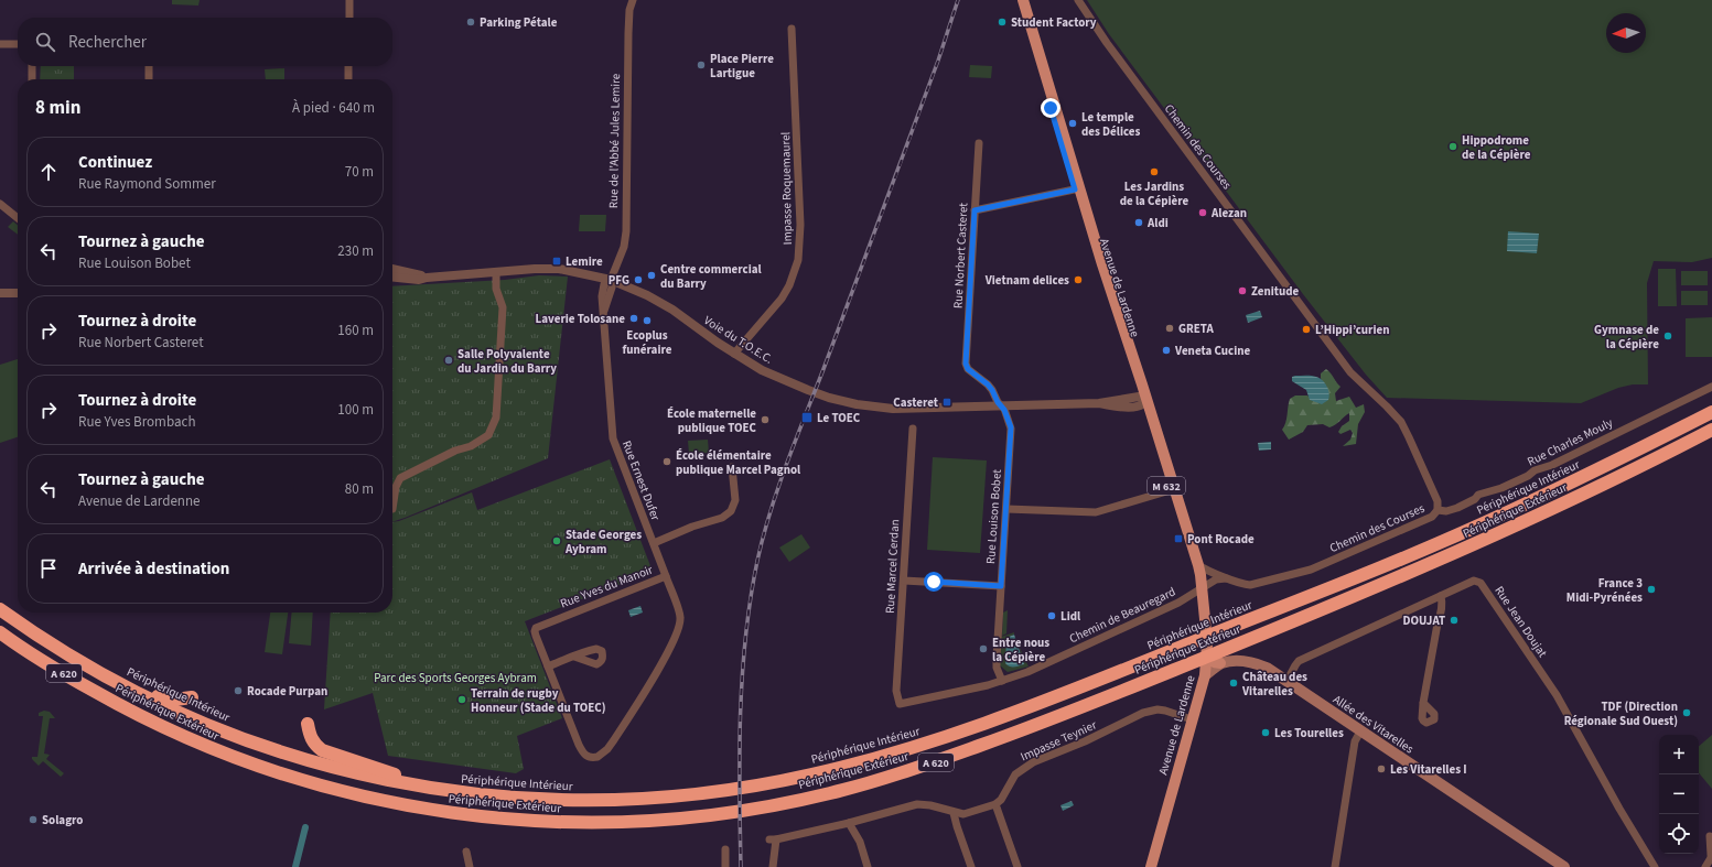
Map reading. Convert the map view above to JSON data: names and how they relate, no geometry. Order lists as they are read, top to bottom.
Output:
{
  "streets": {
    "highway": ["Périphérique Intérieur", "Périphérique Extérieur", "A 620"],
    "main road": ["Avenue de Lardenne", "M 632", "Allée des Vitarelles"],
    "street": [
      "Rue de l'Abbé Jules Lemire",
      "Chemin des Courses",
      "Impasse Roquemaurel",
      "Rue Norbert Casteret",
      "Voie du T.O.E.C.",
      "Rue Charles Mouly",
      "Rue Ernest Dufer",
      "Rue Louison Bobet",
      "Rue Marcel Cerdan",
      "Rue Yves du Manoir",
      "Chemin de Beauregard",
      "Rue Jean Doujat",
      "Impasse Teynier"
    ]
  },
  "crossings": [
    ["Rue de l'Abbé Jules Lemire", "Voie du T.O.E.C."],
    ["Rue de l'Abbé Jules Lemire", "Rue Ernest Dufer"],
    ["Chemin des Courses", "Avenue de Lardenne"],
    ["Chemin des Courses", "Rue Charles Mouly"],
    ["Chemin des Courses", "Chemin de Beauregard"],
    ["Impasse Roquemaurel", "Voie du T.O.E.C."],
    ["Rue Norbert Casteret", "Rue Louison Bobet"],
    ["Avenue de Lardenne", "Voie du T.O.E.C."],
    ["Avenue de Lardenne", "Chemin de Beauregard"],
    ["Avenue de Lardenne", "Impasse Teynier"],
    ["Voie du T.O.E.C.", "Rue Ernest Dufer"],
    ["Voie du T.O.E.C.", "Rue Louison Bobet"],
    ["Rue Ernest Dufer", "Rue Yves du Manoir"],
    ["Rue Louison Bobet", "Chemin de Beauregard"],
    ["Rue Marcel Cerdan", "Chemin de Beauregard"],
    ["Rue Jean Doujat", "Allée des Vitarelles"]
  ],
  "parks": ["Parc des Sports Georges Aybram"],
  "places": {
    "other": [
      "Parking Pétale",
      "Student Factory",
      "Place Pierre Lartigue",
      "Le temple des Délices",
      "Hippodrome de la Cépière",
      "Les Jardins de la Cépière",
      "Alezan",
      "Aldi",
      "Centre commercial du Barry",
      "PFG",
      "Vietnam delices",
      "Zenitude",
      "Laverie Tolosane",
      "Ecoplus funéraire",
      "GRETA",
      "L’Hippi’curien",
      "Gymnase de la Cépière",
      "Veneta Cucine",
      "Salle Polyvalente du Jardin du Barry",
      "École maternelle publique TOEC",
      "École élémentaire publique Marcel Pagnol",
      "Stade Georges Aybram",
      "France 3 Midi-Pyrénées",
      "Lidl",
      "DOUJAT",
      "Entre nous la Cépière",
      "Château des Vitarelles",
      "Rocade Purpan",
      "Terrain de rugby Honneur (Stade du TOEC)",
      "TDF (Direction Régionale Sud Ouest)",
      "Les Tourelles",
      "Les Vitarelles I",
      "Solagro"
    ],
    "transit": [
      "Lemire",
      "Casteret",
      "Le TOEC",
      "Pont Rocade"
    ]
  },
  "north": "left",
  "page": {
    "search": "Rechercher",
    "heading": ["8 min", "À pied · 640 m"],
    "list": [
      ["Continuez", "Rue Raymond Sommer", "70 m"],
      ["Tournez à gauche", "Rue Louison Bobet", "230 m"],
      ["Tournez à droite", "Rue Norbert Casteret", "160 m"],
      ["Tournez à droite", "Rue Yves Brombach", "100 m"],
      ["Tournez à gauche", "Avenue de Lardenne", "80 m"],
      "Arrivée à destination"
    ],
    "map_buttons": ["+", "−"]
  }
}
